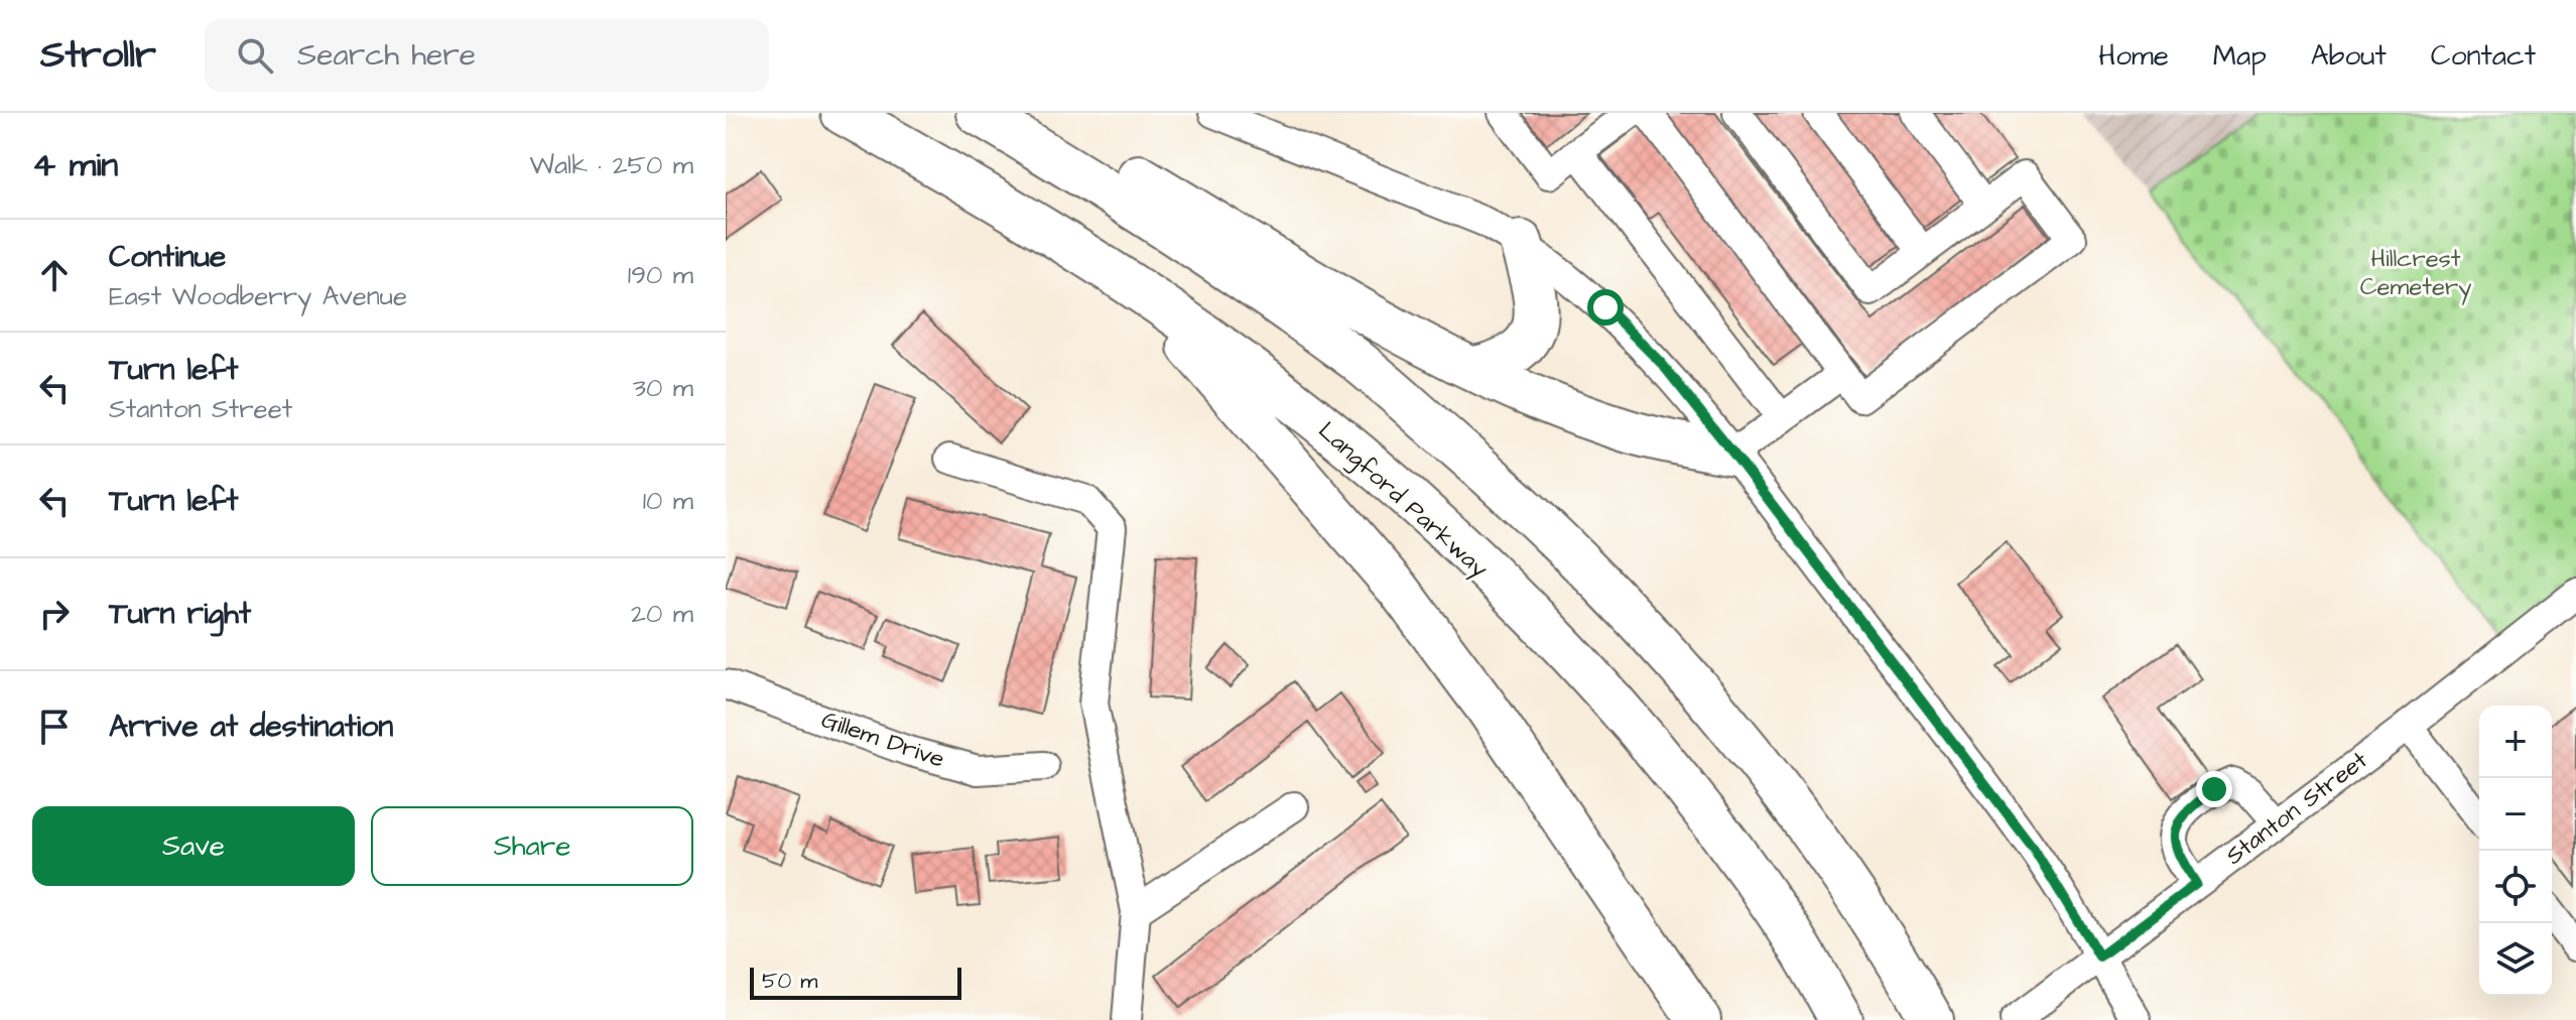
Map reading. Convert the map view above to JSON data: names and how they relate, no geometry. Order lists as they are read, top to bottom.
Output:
{
  "streets": {
    "highway": ["Langford Parkway"],
    "street": ["Gillem Drive", "Stanton Street"]
  },
  "parks": ["Hillcrest Cemetery"],
  "scale_bar": "50 m",
  "page": {
    "header": "Strollr",
    "search": "Search here",
    "nav": [
      "Home",
      "Map",
      "About",
      "Contact"
    ],
    "heading": ["4 min", "Walk · 250 m"],
    "list": [
      ["Continue", "East Woodberry Avenue", "190 m"],
      ["Turn left", "Stanton Street", "30 m"],
      ["Turn left", "10 m"],
      ["Turn right", "20 m"],
      "Arrive at destination"
    ],
    "map_buttons": ["+", "−"],
    "buttons": ["Save", "Share"],
    "scale": "50 m"
  }
}
